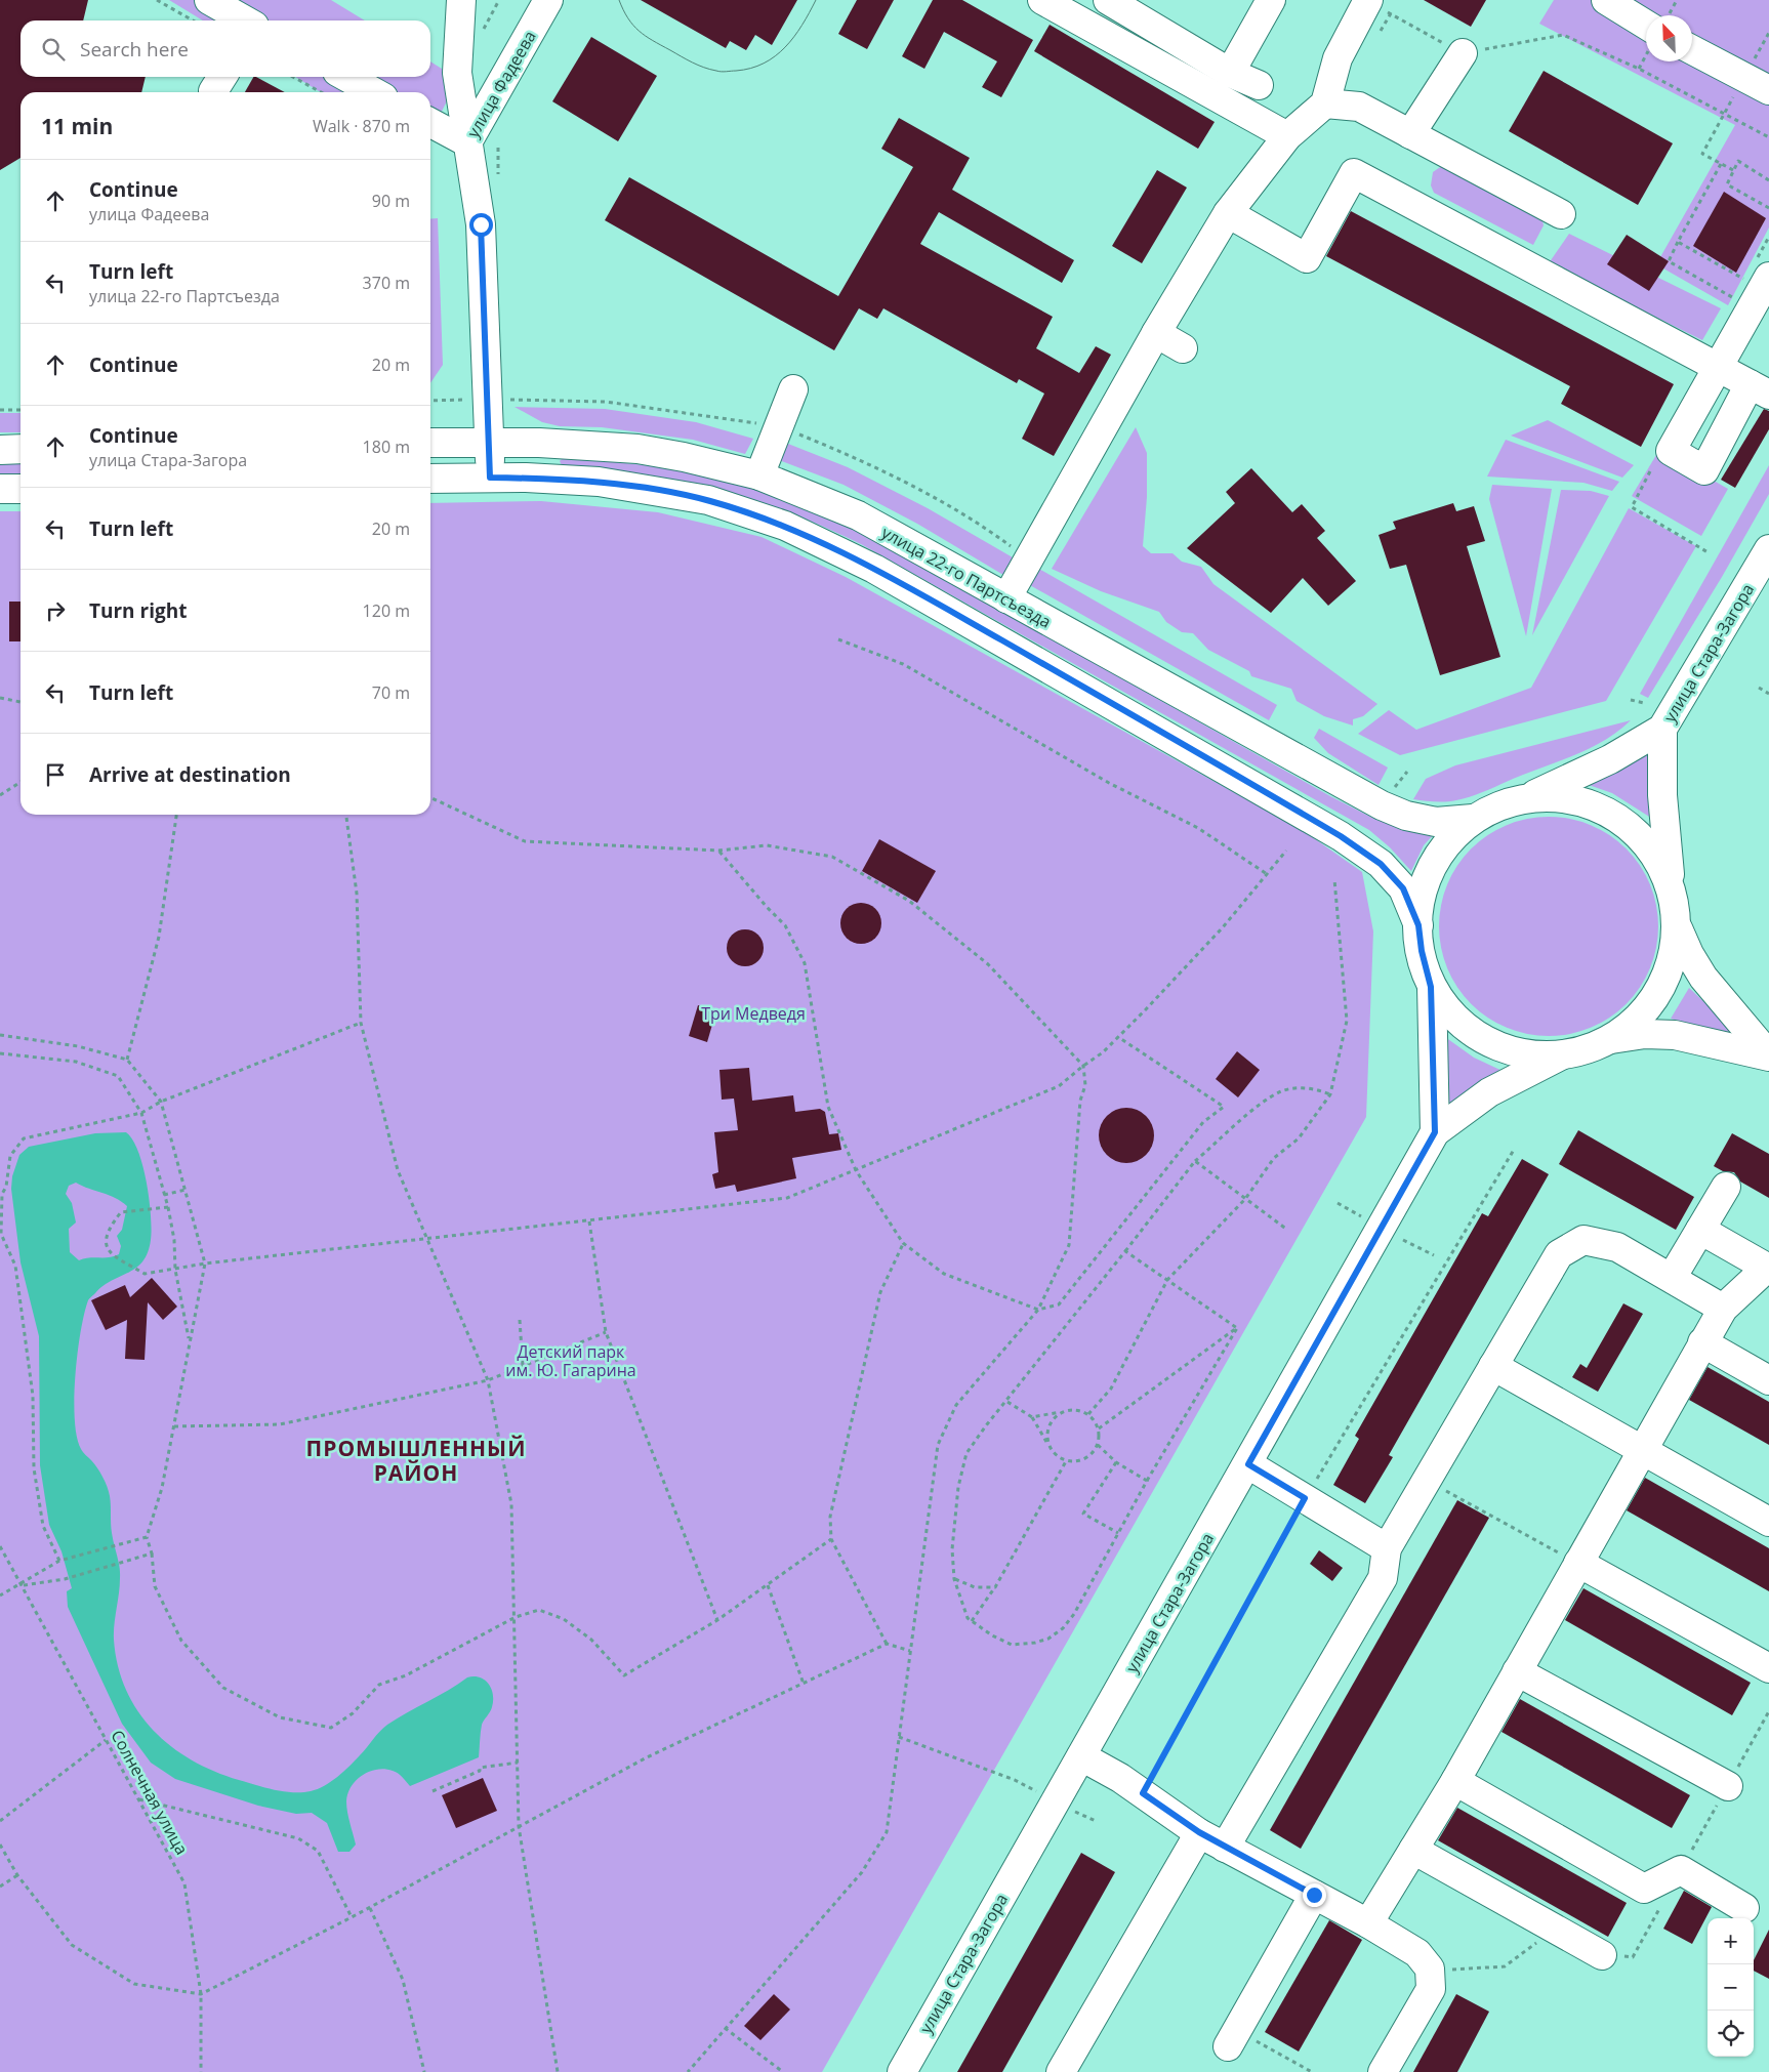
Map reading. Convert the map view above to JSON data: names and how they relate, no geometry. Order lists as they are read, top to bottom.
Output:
{
  "streets": {
    "street": ["улица Фадеева", "улица 22-го Партсъезда", "улица Стара-Загора"],
    "path": ["Солнечная улица"]
  },
  "crossings": [
    ["улица Фадеева", "улица 22-го Партсъезда"],
    ["улица 22-го Партсъезда", "улица Стара-Загора"]
  ],
  "districts": ["ПРОМЫШЛЕННЫЙ РАЙОН"],
  "parks": ["Три Медведя", "Детский парк им. Ю. Гагарина"],
  "north": "top left",
  "page": {
    "search": "Search here",
    "heading": ["11 min", "Walk · 870 m"],
    "list": [
      ["Continue", "улица Фадеева", "90 m"],
      ["Turn left", "улица 22-го Партсъезда", "370 m"],
      ["Continue", "20 m"],
      ["Continue", "улица Стара-Загора", "180 m"],
      ["Turn left", "20 m"],
      ["Turn right", "120 m"],
      ["Turn left", "70 m"],
      "Arrive at destination"
    ],
    "map_buttons": ["+", "−"]
  }
}
